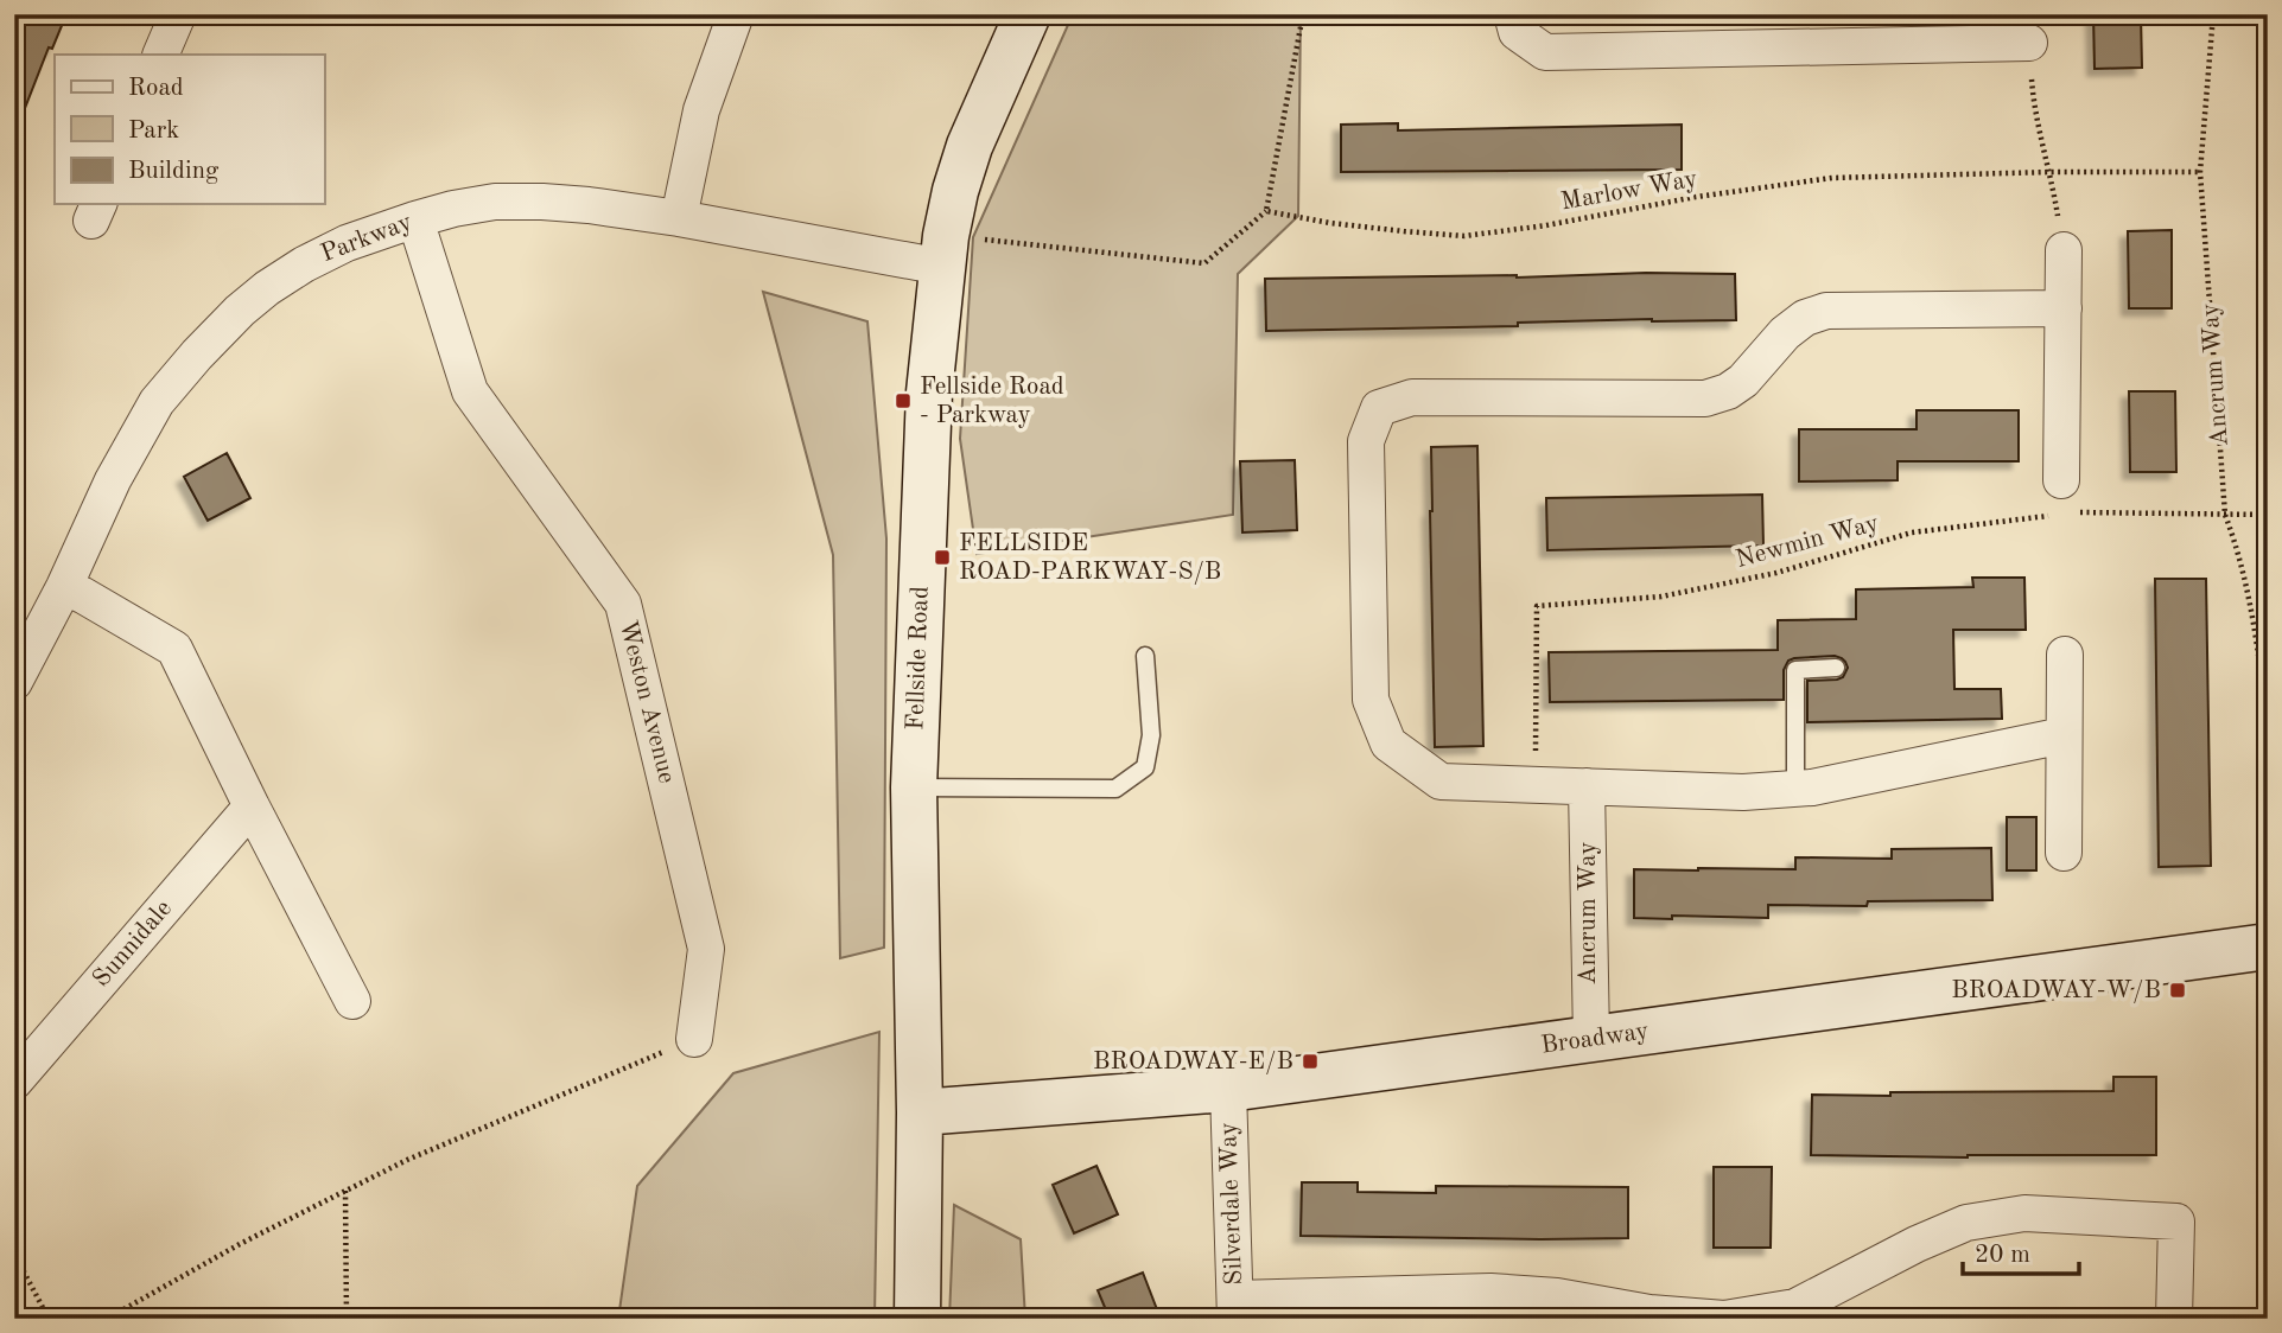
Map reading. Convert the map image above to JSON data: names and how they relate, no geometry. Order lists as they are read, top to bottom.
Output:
{
  "streets": {
    "street": [
      "Parkway",
      "Ancrum Way",
      "Fellside Road",
      "Weston Avenue",
      "Sunnidale",
      "Broadway",
      "Silverdale Way"
    ],
    "path": ["Marlow Way", "Newmin Way"]
  },
  "crossings": [
    ["Marlow Way", "Ancrum Way"],
    ["Parkway", "Fellside Road"],
    ["Parkway", "Weston Avenue"],
    ["Ancrum Way", "Broadway"],
    ["Fellside Road", "Broadway"],
    ["Broadway", "Silverdale Way"]
  ],
  "places": {
    "transit": [
      "Fellside Road - Parkway",
      "FELLSIDE ROAD-PARKWAY-S/B",
      "BROADWAY-W/B",
      "BROADWAY-E/B"
    ]
  },
  "legend": ["Road", "Park", "Building"],
  "scale_bar": "20 m"
}
